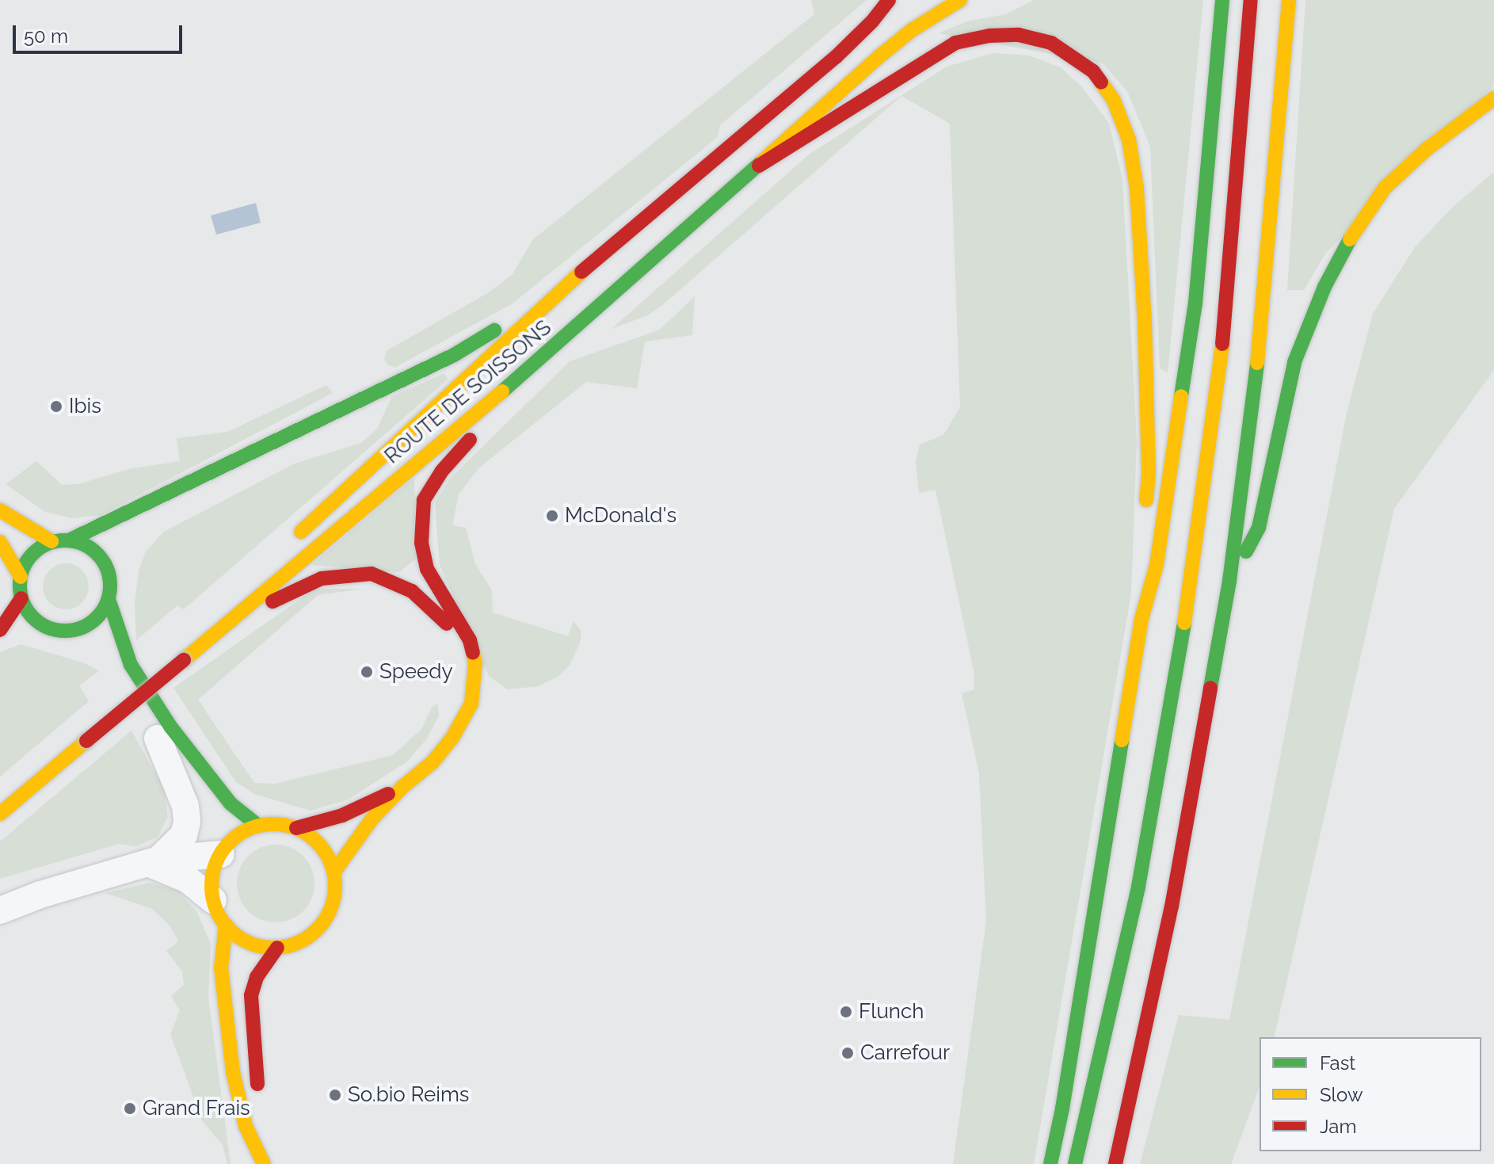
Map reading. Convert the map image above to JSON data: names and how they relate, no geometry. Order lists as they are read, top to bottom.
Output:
{
  "streets": {
    "main road": ["ROUTE DE SOISSONS"]
  },
  "places": [
    "Ibis",
    "McDonald's",
    "Speedy",
    "Flunch",
    "Carrefour",
    "So.bio Reims",
    "Grand Frais"
  ],
  "legend": ["Fast", "Slow", "Jam"],
  "scale_bar": "50 m"
}
